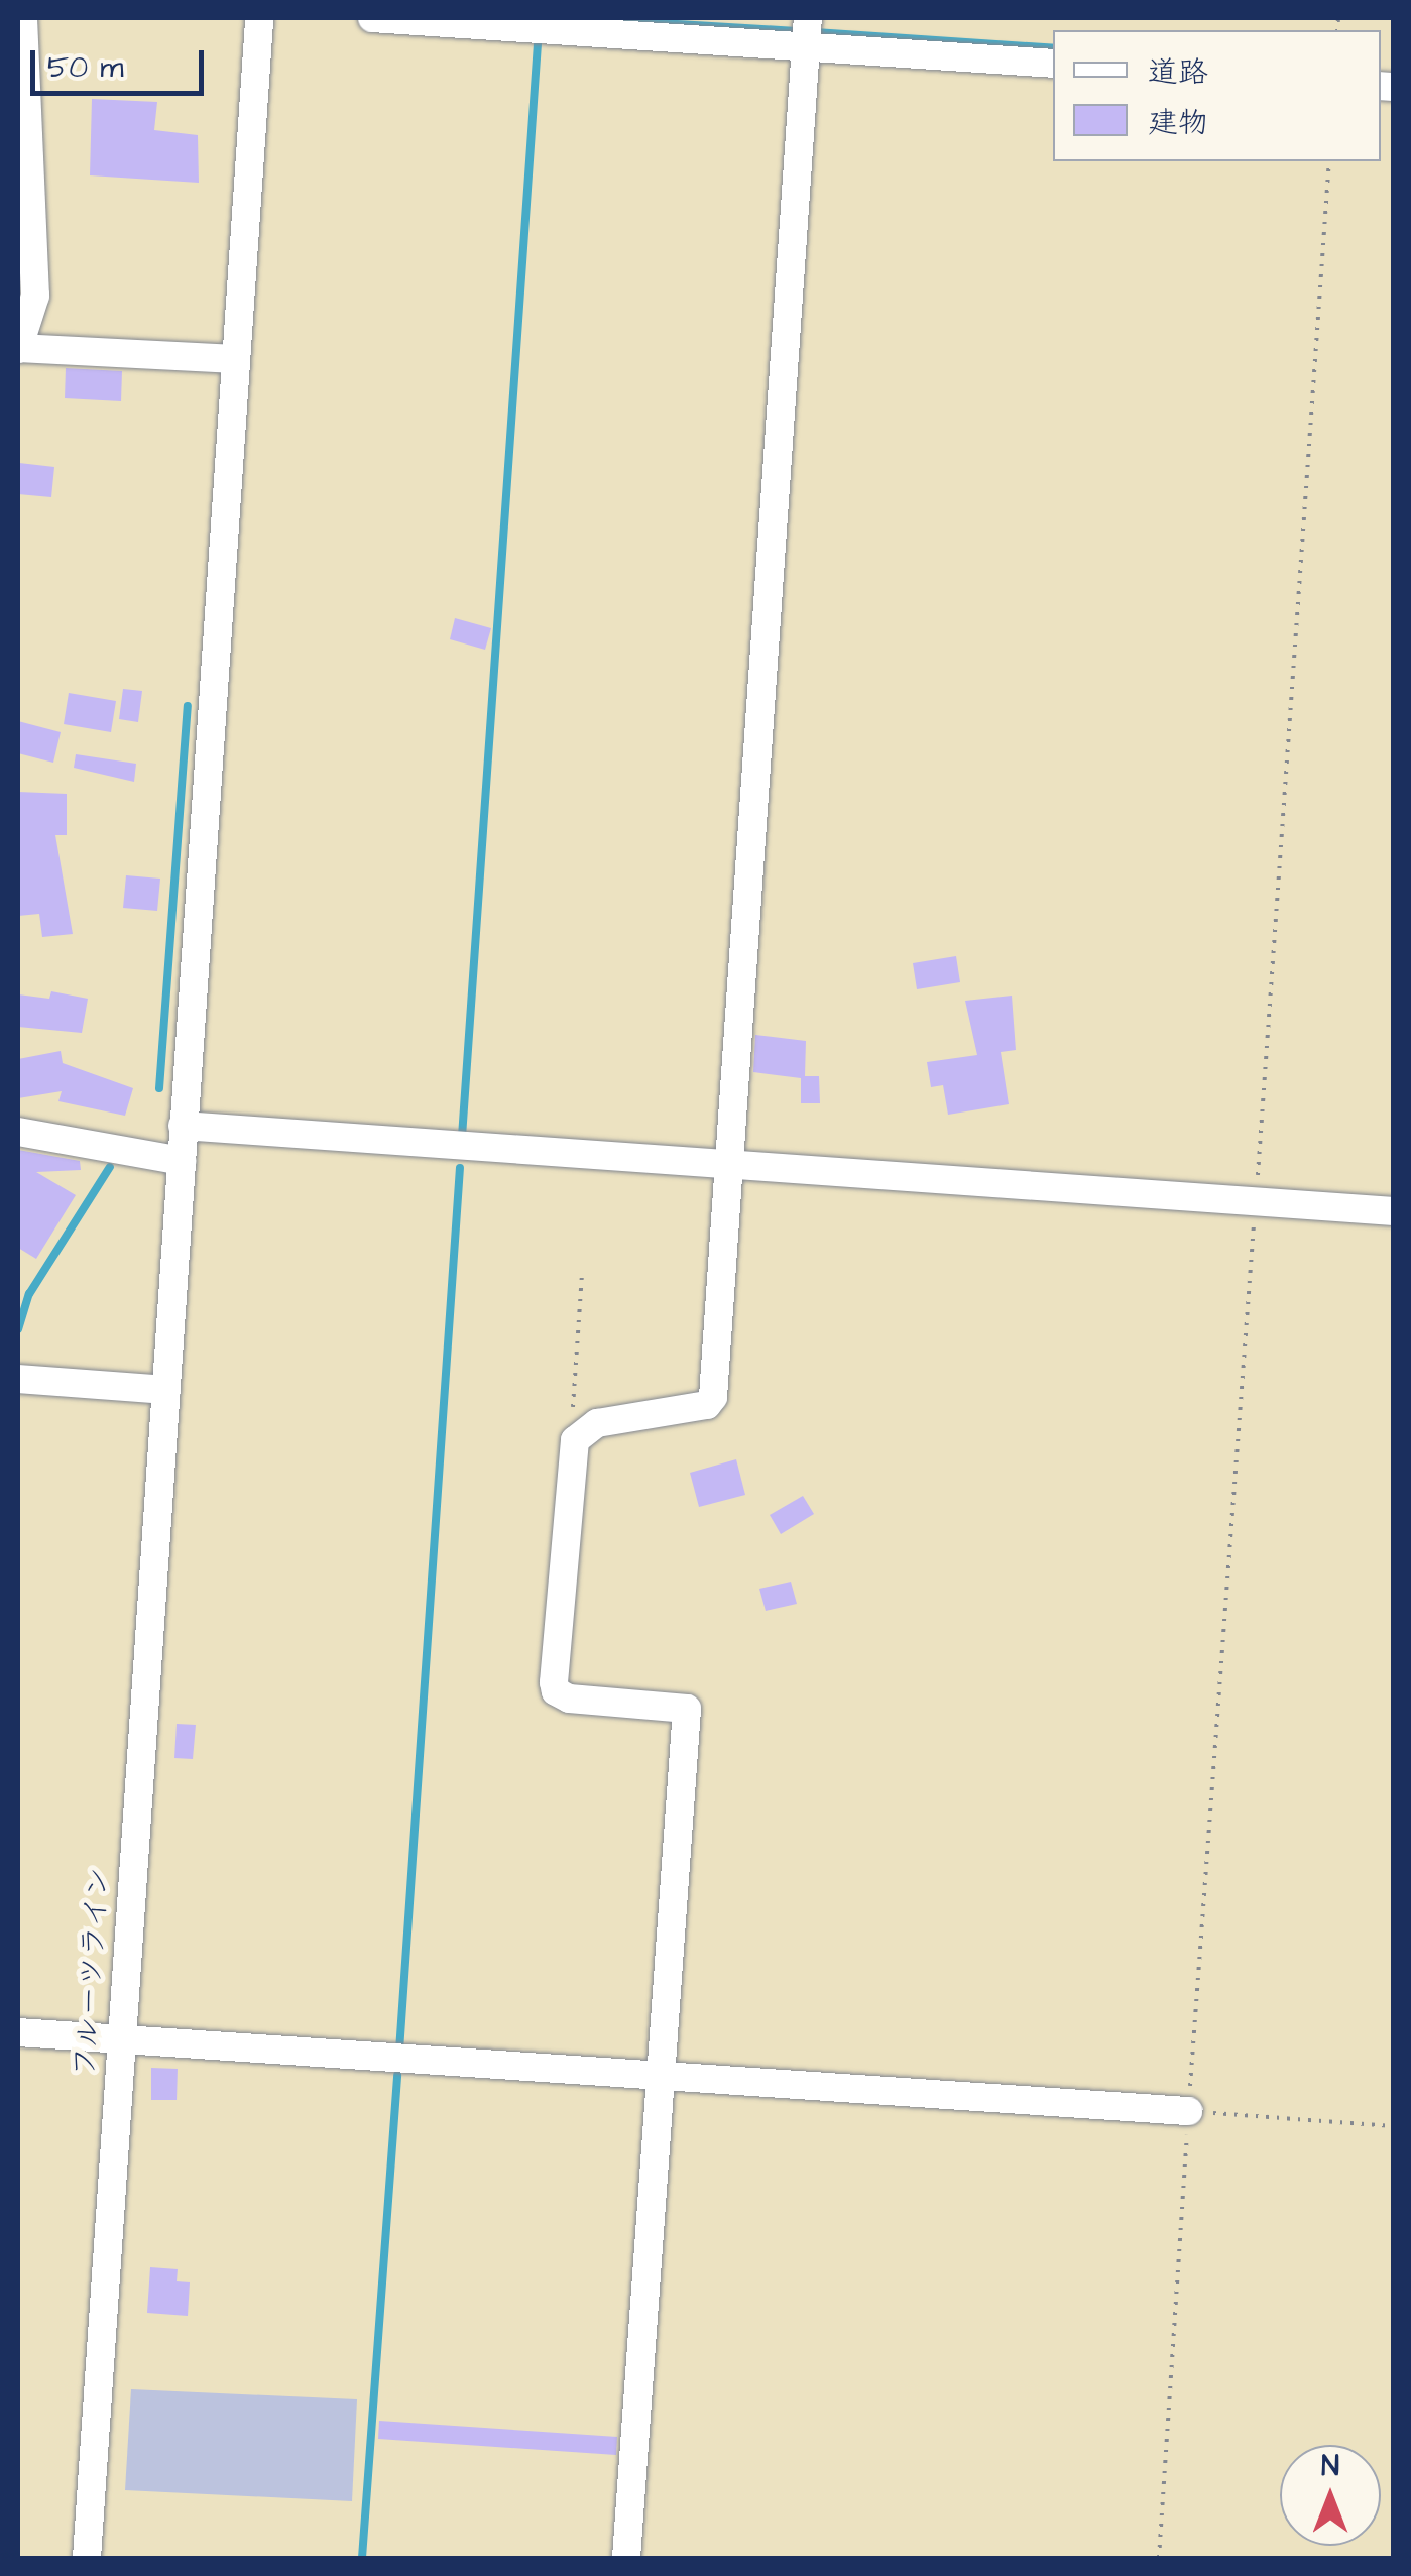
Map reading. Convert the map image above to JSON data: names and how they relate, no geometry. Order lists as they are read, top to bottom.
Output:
{
  "streets": {
    "street": ["フルーツライン"]
  },
  "legend": ["道路", "建物"],
  "scale_bar": "50 m",
  "north": "top"
}
